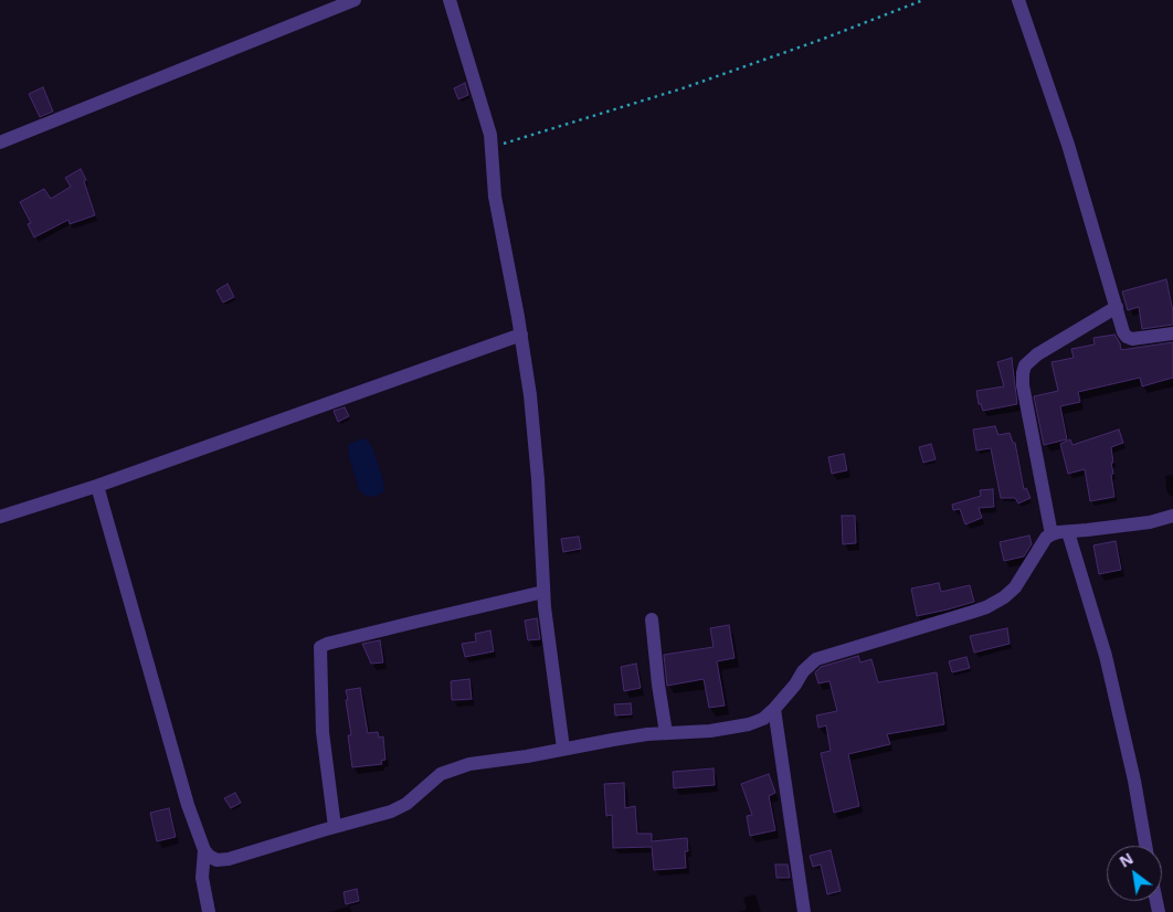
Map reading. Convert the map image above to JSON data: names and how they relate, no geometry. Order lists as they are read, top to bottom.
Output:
{
  "north": "top left"
}
